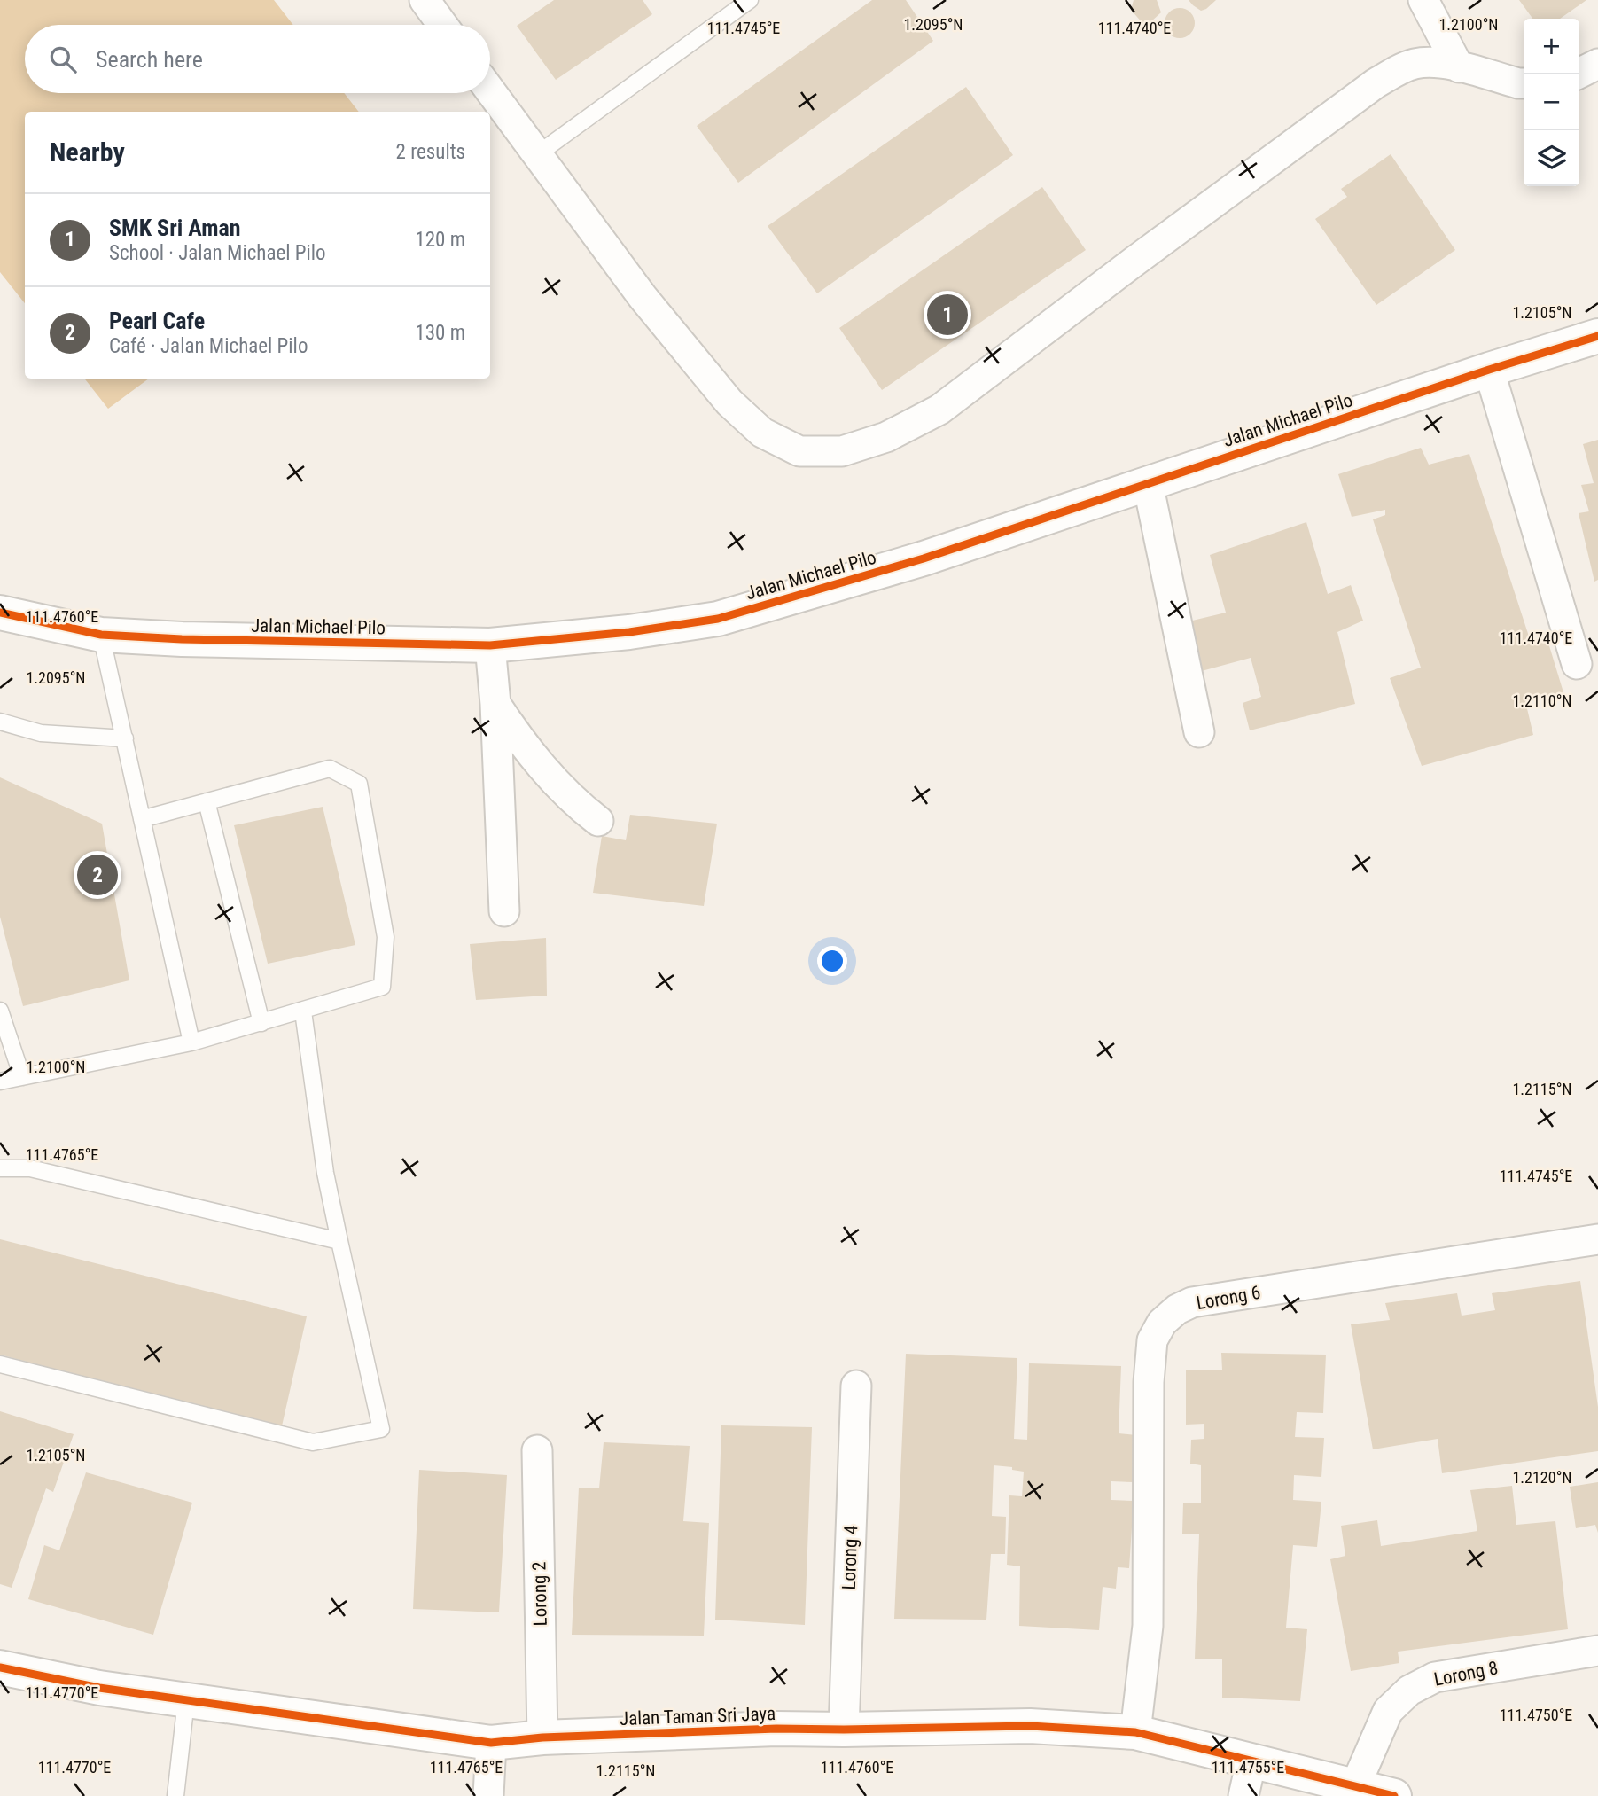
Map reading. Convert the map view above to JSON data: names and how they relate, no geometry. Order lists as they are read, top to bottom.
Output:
{
  "streets": {
    "street": [
      "Jalan Michael Pilo",
      "Lorong 6",
      "Lorong 4",
      "Lorong 2",
      "Lorong 8",
      "Jalan Taman Sri Jaya"
    ]
  },
  "crossings": [
    ["Lorong 6", "Jalan Taman Sri Jaya"],
    ["Lorong 4", "Jalan Taman Sri Jaya"],
    ["Lorong 2", "Jalan Taman Sri Jaya"],
    ["Lorong 8", "Jalan Taman Sri Jaya"]
  ],
  "page": {
    "map_buttons": ["+", "−"],
    "search": "Search here",
    "heading": ["Nearby", "2 results"],
    "list": [
      {
        "mark": "1",
        "name": "SMK Sri Aman",
        "note": "School · Jalan Michael Pilo",
        "value": "120 m"
      },
      {
        "mark": "2",
        "name": "Pearl Cafe",
        "note": "Café · Jalan Michael Pilo",
        "value": "130 m"
      }
    ],
    "pins": ["1", "2"]
  },
  "coordinates": [
    "1.2095°N",
    "1.2100°N",
    "111.4745°E",
    "111.4740°E",
    "1.2105°N",
    "111.4760°E",
    "1.2110°N",
    "1.2115°N",
    "111.4765°E",
    "1.2120°N",
    "111.4770°E",
    "111.4750°E",
    "111.4755°E"
  ]
}
